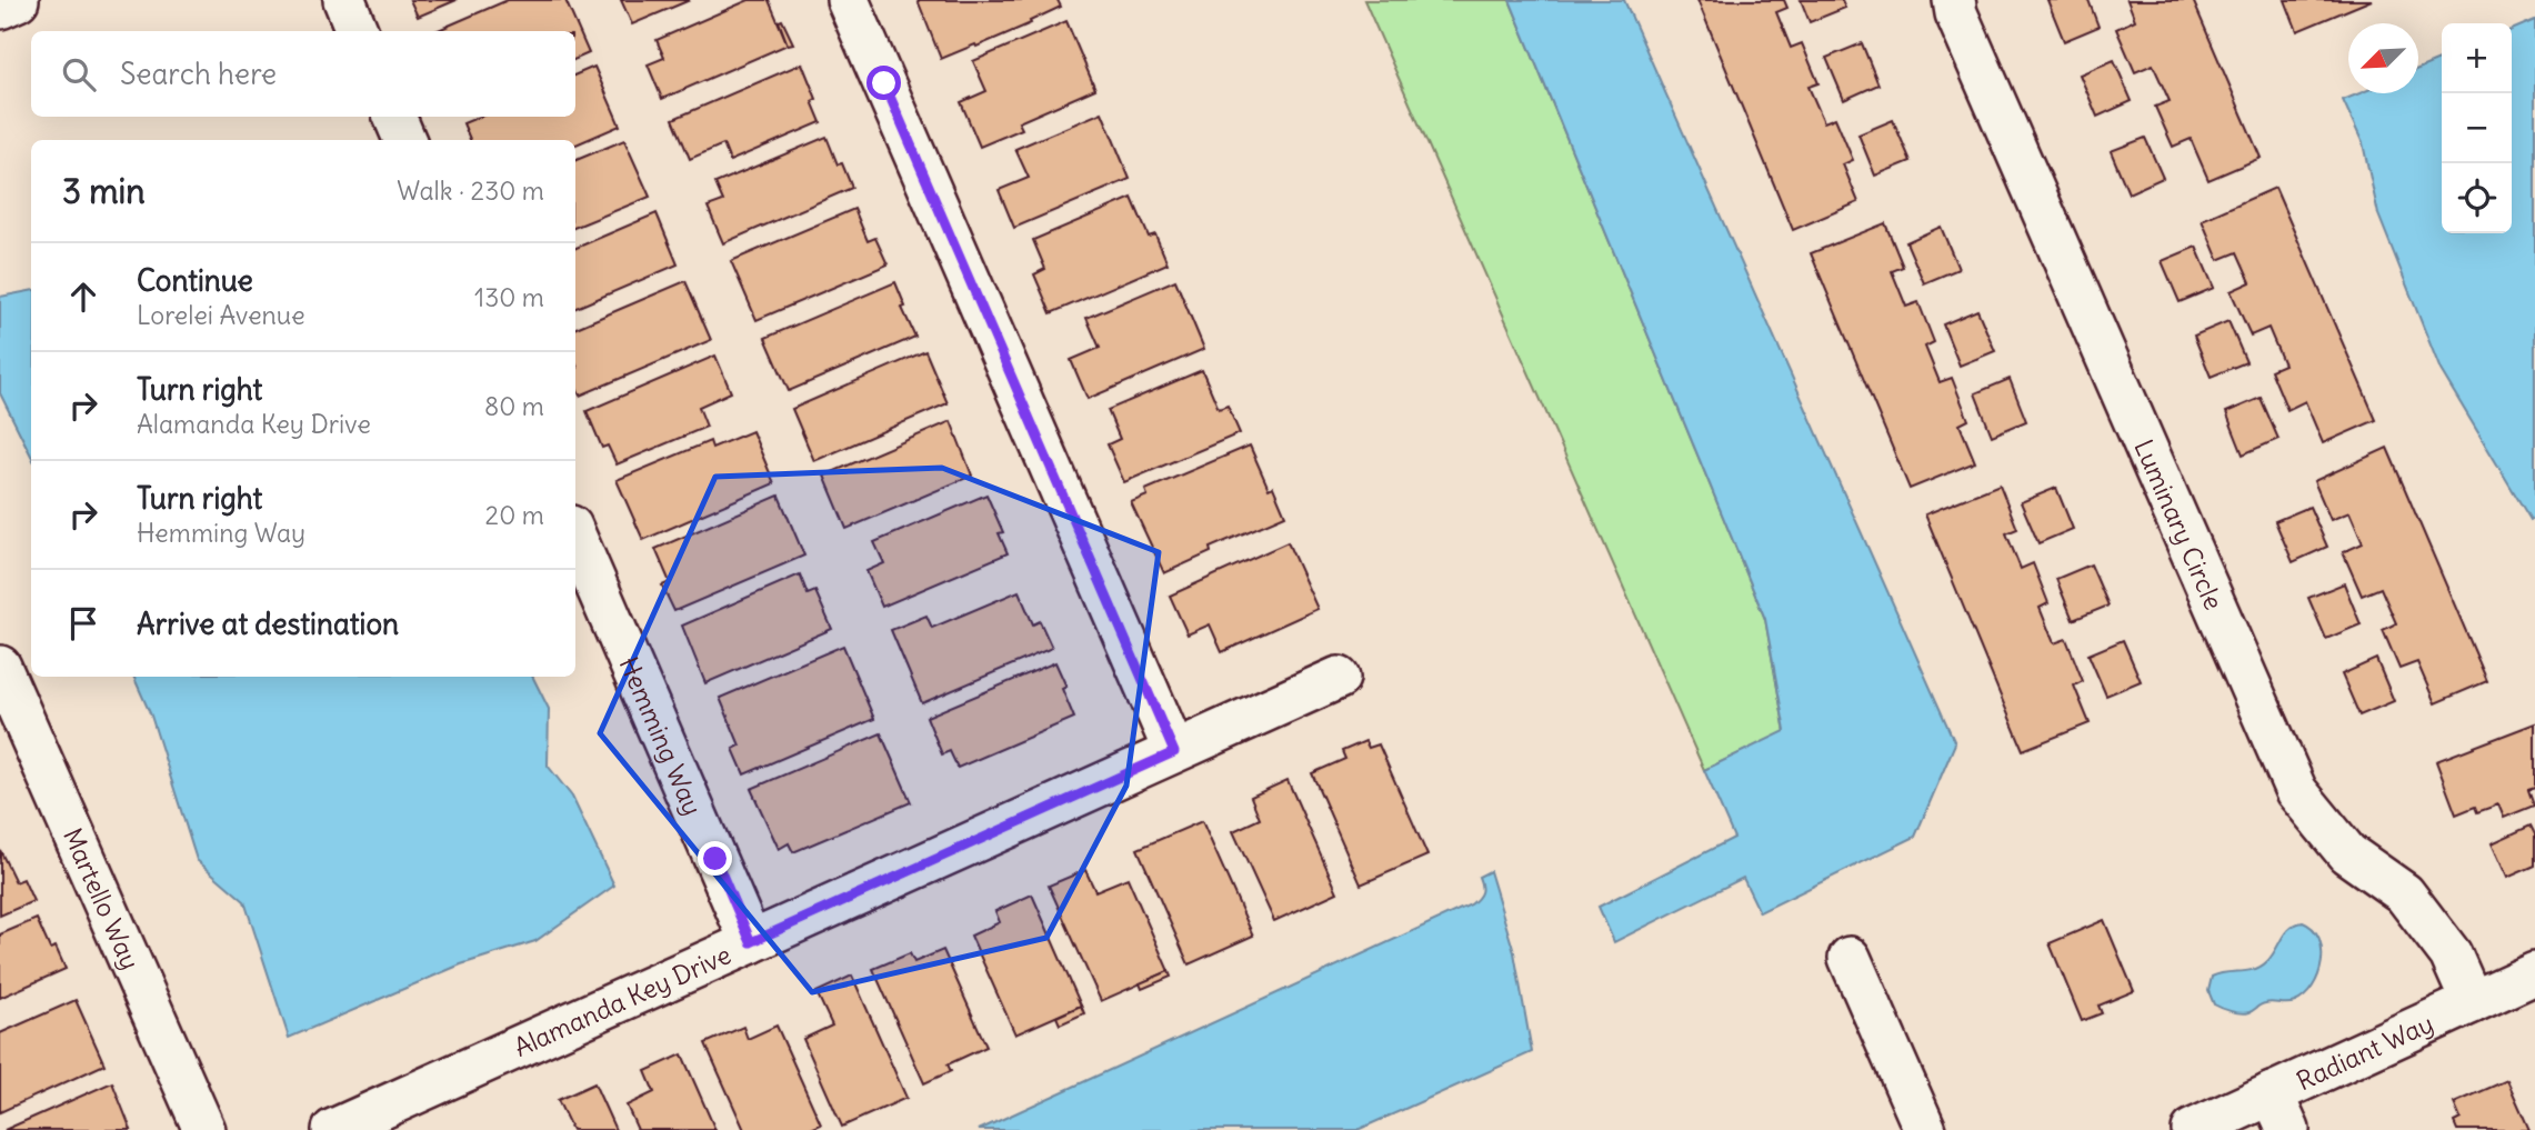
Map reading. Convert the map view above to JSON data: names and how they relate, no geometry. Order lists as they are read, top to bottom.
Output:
{
  "streets": {
    "street": [
      "Luminary Circle",
      "Hemming Way",
      "Martello Way",
      "Alamanda Key Drive",
      "Radiant Way"
    ]
  },
  "crossings": [
    ["Luminary Circle", "Radiant Way"],
    ["Hemming Way", "Alamanda Key Drive"]
  ],
  "north": "bottom left",
  "page": {
    "map_buttons": ["+", "−"],
    "search": "Search here",
    "heading": ["3 min", "Walk · 230 m"],
    "list": [
      ["Continue", "Lorelei Avenue", "130 m"],
      ["Turn right", "Alamanda Key Drive", "80 m"],
      ["Turn right", "Hemming Way", "20 m"],
      "Arrive at destination"
    ]
  }
}
